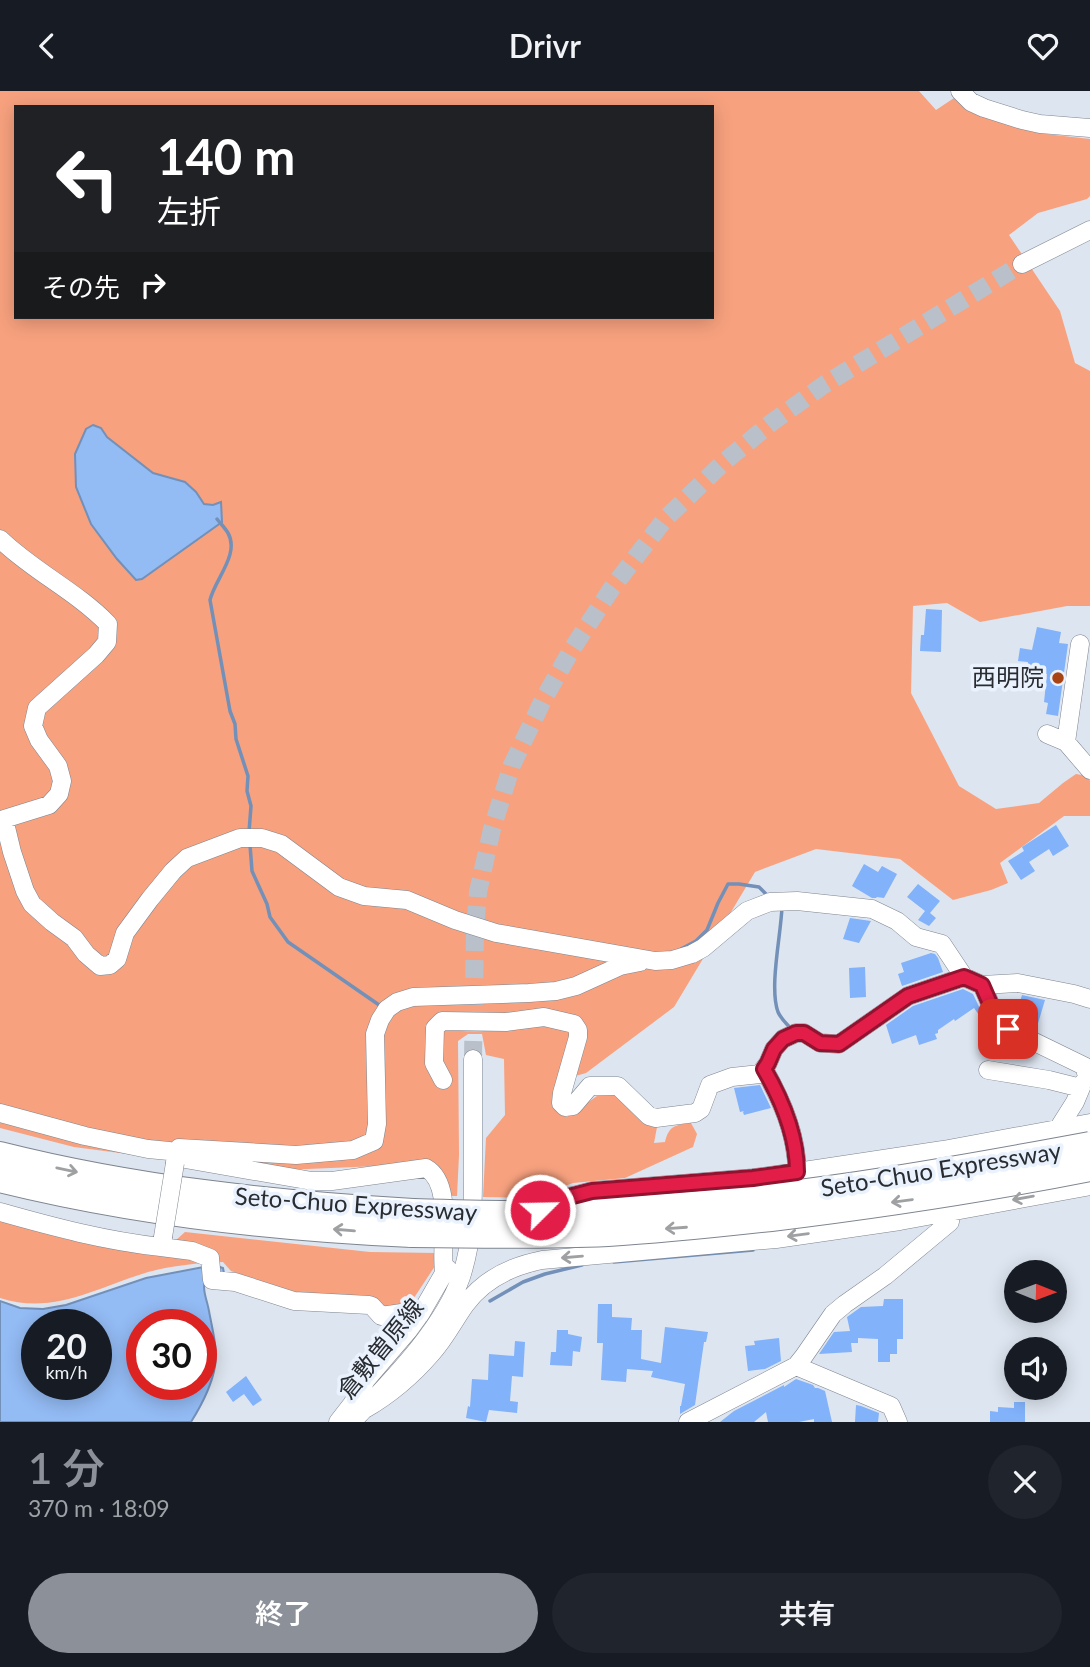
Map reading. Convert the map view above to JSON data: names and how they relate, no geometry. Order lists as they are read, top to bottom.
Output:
{
  "streets": {
    "highway": ["Seto-Chuo Expressway"],
    "street": ["倉敷曽原線"]
  },
  "places": ["西明院"],
  "north": "right",
  "page": {
    "header": "Drivr",
    "turn": ["140 m", "左折"],
    "then": "その先",
    "speed": "20 km/h",
    "limit": "30",
    "heading": ["1 分", "370 m · 18:09"],
    "buttons": ["終了", "共有"]
  }
}
